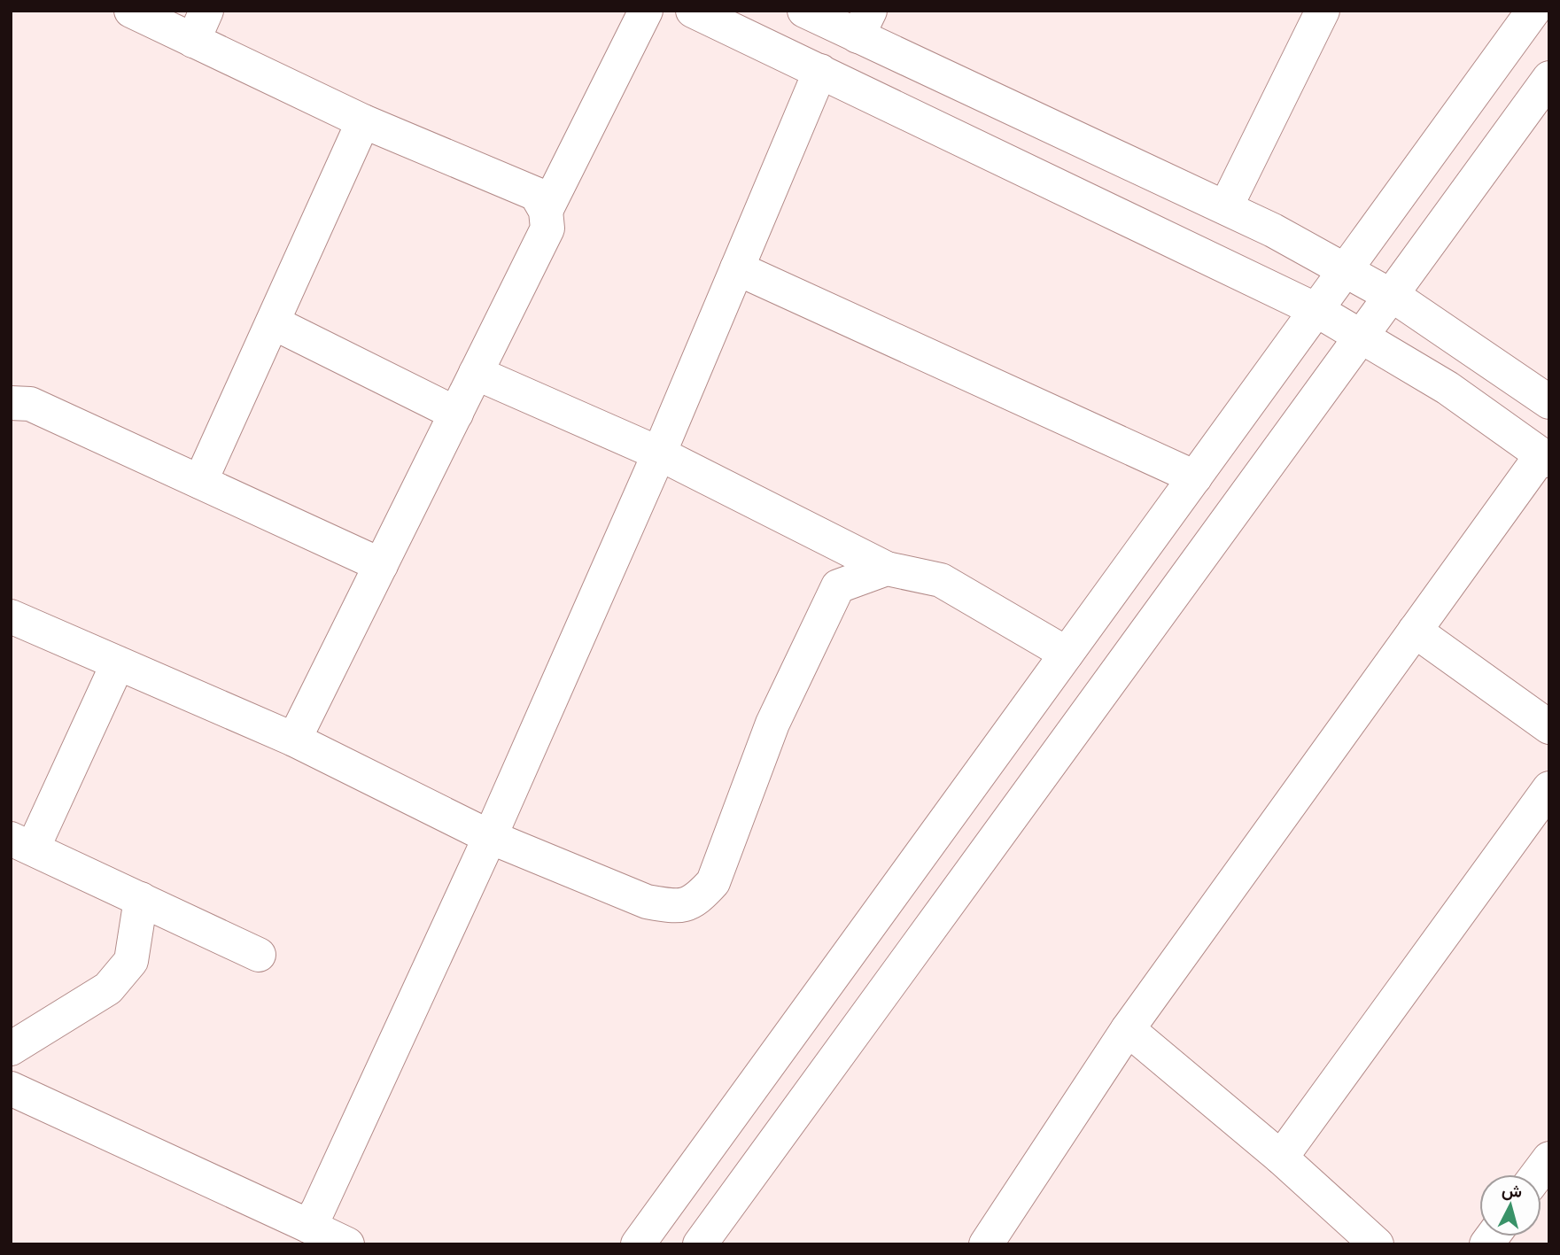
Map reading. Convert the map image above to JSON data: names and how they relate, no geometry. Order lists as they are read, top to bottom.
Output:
{
  "north": "top"
}
